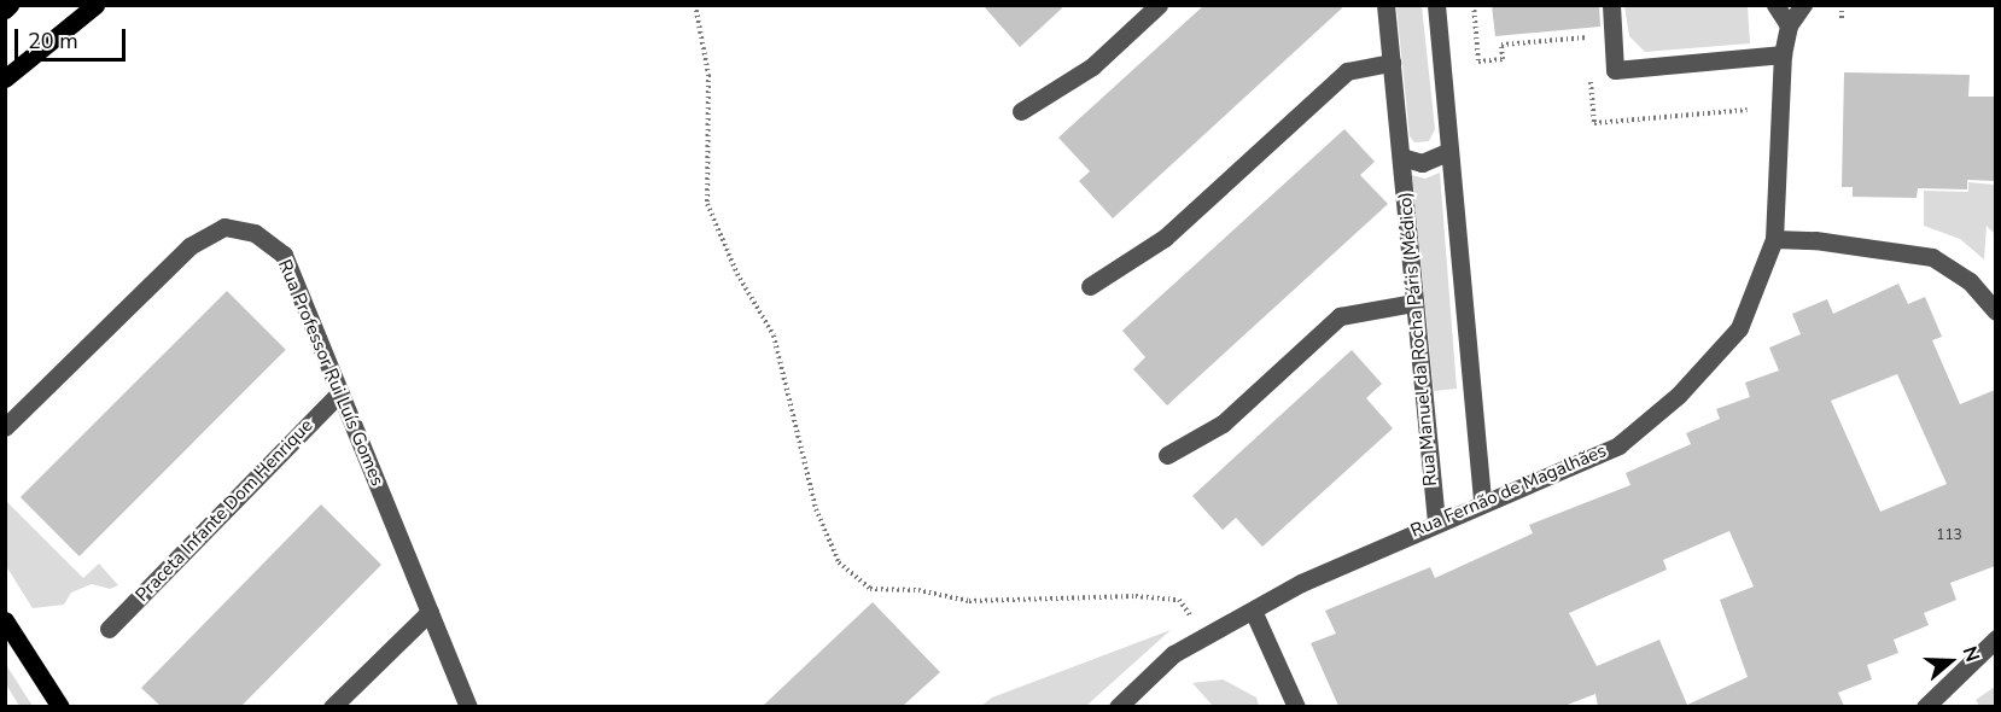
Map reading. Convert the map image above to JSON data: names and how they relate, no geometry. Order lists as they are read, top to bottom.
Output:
{
  "streets": {
    "street": [
      "Rua Manuel da Rocha Páris (Médico)",
      "Rua Professor Rui Luís Gomes",
      "Rua Fernão de Magalhães",
      "Praceta Infante Dom Henrique"
    ]
  },
  "crossings": [
    ["Rua Manuel da Rocha Páris (Médico)", "Rua Fernão de Magalhães"],
    ["Rua Professor Rui Luís Gomes", "Praceta Infante Dom Henrique"]
  ],
  "house_numbers": ["113"],
  "scale_bar": "20 m",
  "north": "right"
}
